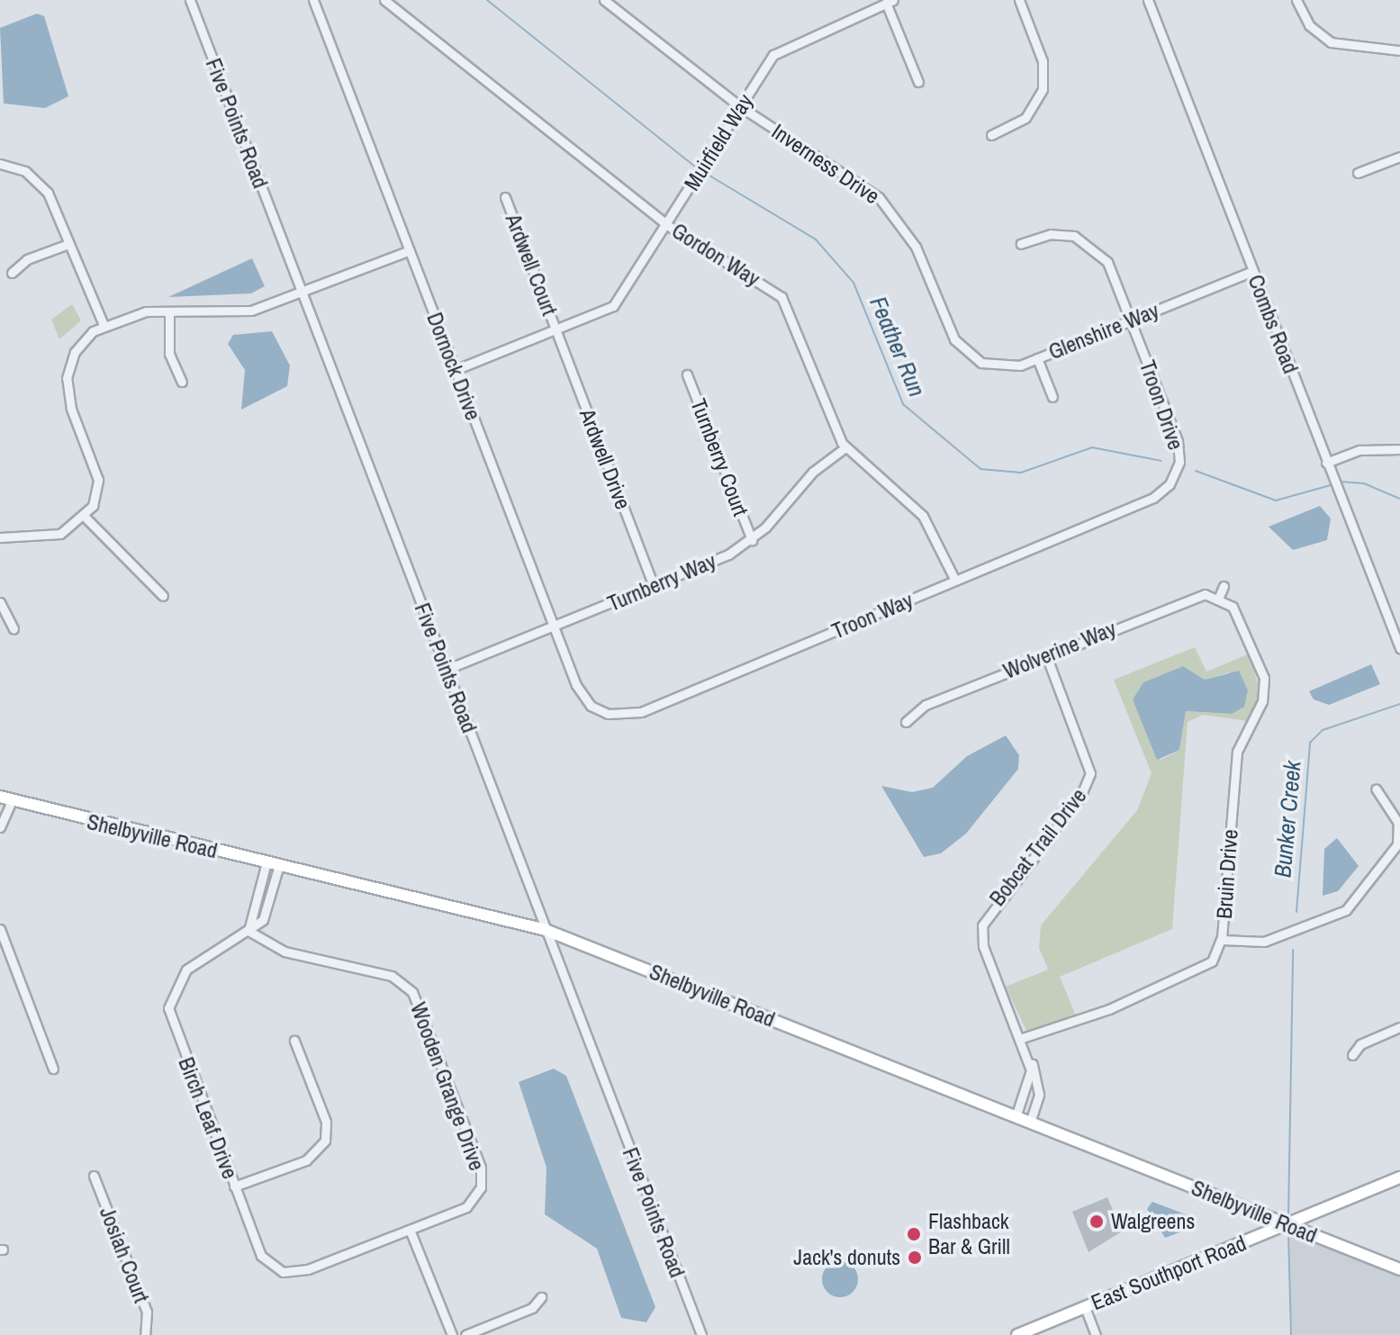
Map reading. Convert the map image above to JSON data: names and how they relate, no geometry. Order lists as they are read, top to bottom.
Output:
{
  "streets": {
    "main road": ["Shelbyville Road", "East Southport Road"],
    "street": [
      "Five Points Road",
      "Muirfield Way",
      "Inverness Drive",
      "Gordon Way",
      "Ardwell Court",
      "Combs Road",
      "Glenshire Way",
      "Dornock Drive",
      "Troon Drive",
      "Turnberry Court",
      "Ardwell Drive",
      "Turnberry Way",
      "Troon Way",
      "Wolverine Way",
      "Bobcat Trail Drive",
      "Bruin Drive",
      "Wooden Grange Drive",
      "Birch Leaf Drive",
      "Josiah Court"
    ]
  },
  "crossings": [
    ["Five Points Road", "Turnberry Way"],
    ["Five Points Road", "Shelbyville Road"],
    ["Muirfield Way", "Inverness Drive"],
    ["Muirfield Way", "Gordon Way"],
    ["Muirfield Way", "Ardwell Court"],
    ["Muirfield Way", "Dornock Drive"],
    ["Muirfield Way", "Ardwell Drive"],
    ["Inverness Drive", "Glenshire Way"],
    ["Gordon Way", "Turnberry Way"],
    ["Gordon Way", "Troon Way"],
    ["Ardwell Court", "Ardwell Drive"],
    ["Combs Road", "Glenshire Way"],
    ["Glenshire Way", "Troon Drive"],
    ["Dornock Drive", "Turnberry Way"],
    ["Dornock Drive", "Troon Way"],
    ["Troon Drive", "Troon Way"],
    ["Turnberry Court", "Turnberry Way"],
    ["Ardwell Drive", "Turnberry Way"],
    ["Wolverine Way", "Bobcat Trail Drive"],
    ["Wolverine Way", "Bruin Drive"],
    ["Shelbyville Road", "Bobcat Trail Drive"],
    ["Shelbyville Road", "Birch Leaf Drive"],
    ["Shelbyville Road", "East Southport Road"],
    ["Bobcat Trail Drive", "Bruin Drive"],
    ["Wooden Grange Drive", "Birch Leaf Drive"]
  ],
  "water": ["Feather Run", "Bunker Creek"],
  "places": ["Walgreens", "Flashback Bar & Grill", "Jack's donuts"]
}
